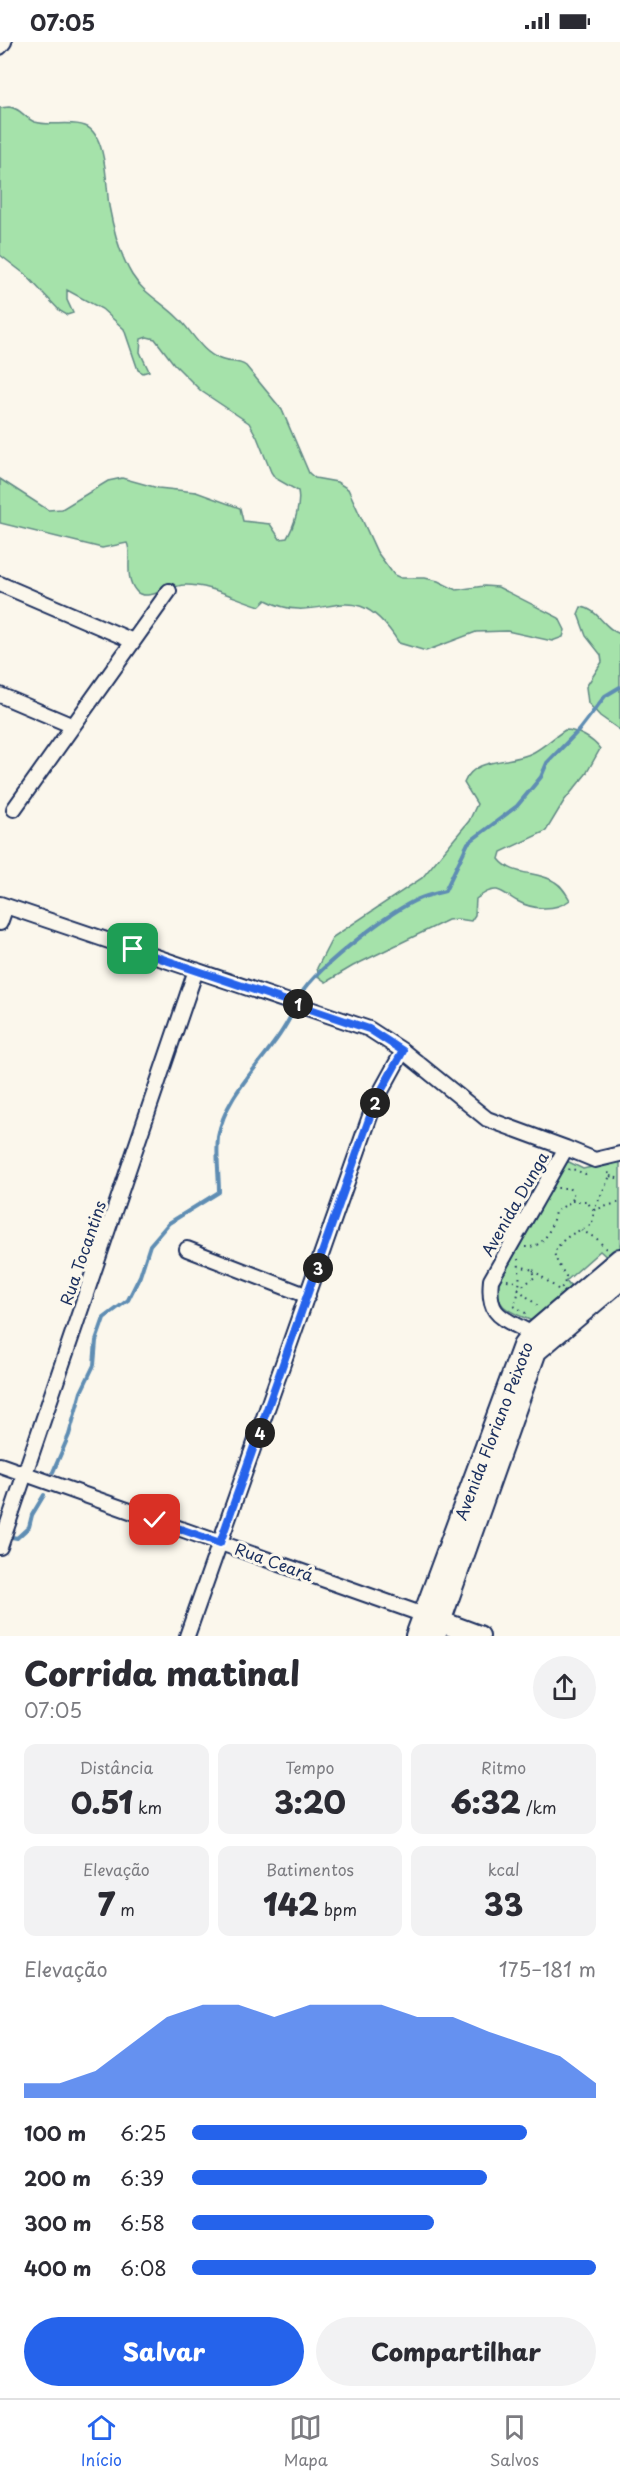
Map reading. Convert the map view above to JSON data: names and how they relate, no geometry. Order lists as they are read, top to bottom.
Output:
{
  "streets": {
    "street": [
      "Avenida Dunga",
      "Rua Tocantins",
      "Avenida Floriano Peixoto",
      "Rua Ceará"
    ]
  },
  "crossings": [
    ["Avenida Dunga", "Rua Tocantins"],
    ["Avenida Dunga", "Avenida Floriano Peixoto"],
    ["Rua Tocantins", "Rua Ceará"],
    ["Avenida Floriano Peixoto", "Rua Ceará"]
  ],
  "page": {
    "status": "07:05",
    "pins": [
      "1",
      "2",
      "3",
      "4"
    ],
    "heading": ["Corrida matinal", "07:05"],
    "stats": [
      ["Distância", "0.51 km"],
      ["Tempo", "3:20"],
      ["Ritmo", "6:32 /km"],
      ["Elevação", "7 m"],
      ["Batimentos", "142 bpm"],
      ["kcal", "33"]
    ],
    "chart": ["Elevação", "175–181 m"],
    "list": [
      {
        "name": "100 m",
        "note": "6:25"
      },
      {
        "name": "200 m",
        "note": "6:39"
      },
      {
        "name": "300 m",
        "note": "6:58"
      },
      {
        "name": "400 m",
        "note": "6:08"
      }
    ],
    "buttons": ["Salvar", "Compartilhar"],
    "tabs": ["Início", "Mapa", "Salvos"]
  }
}
